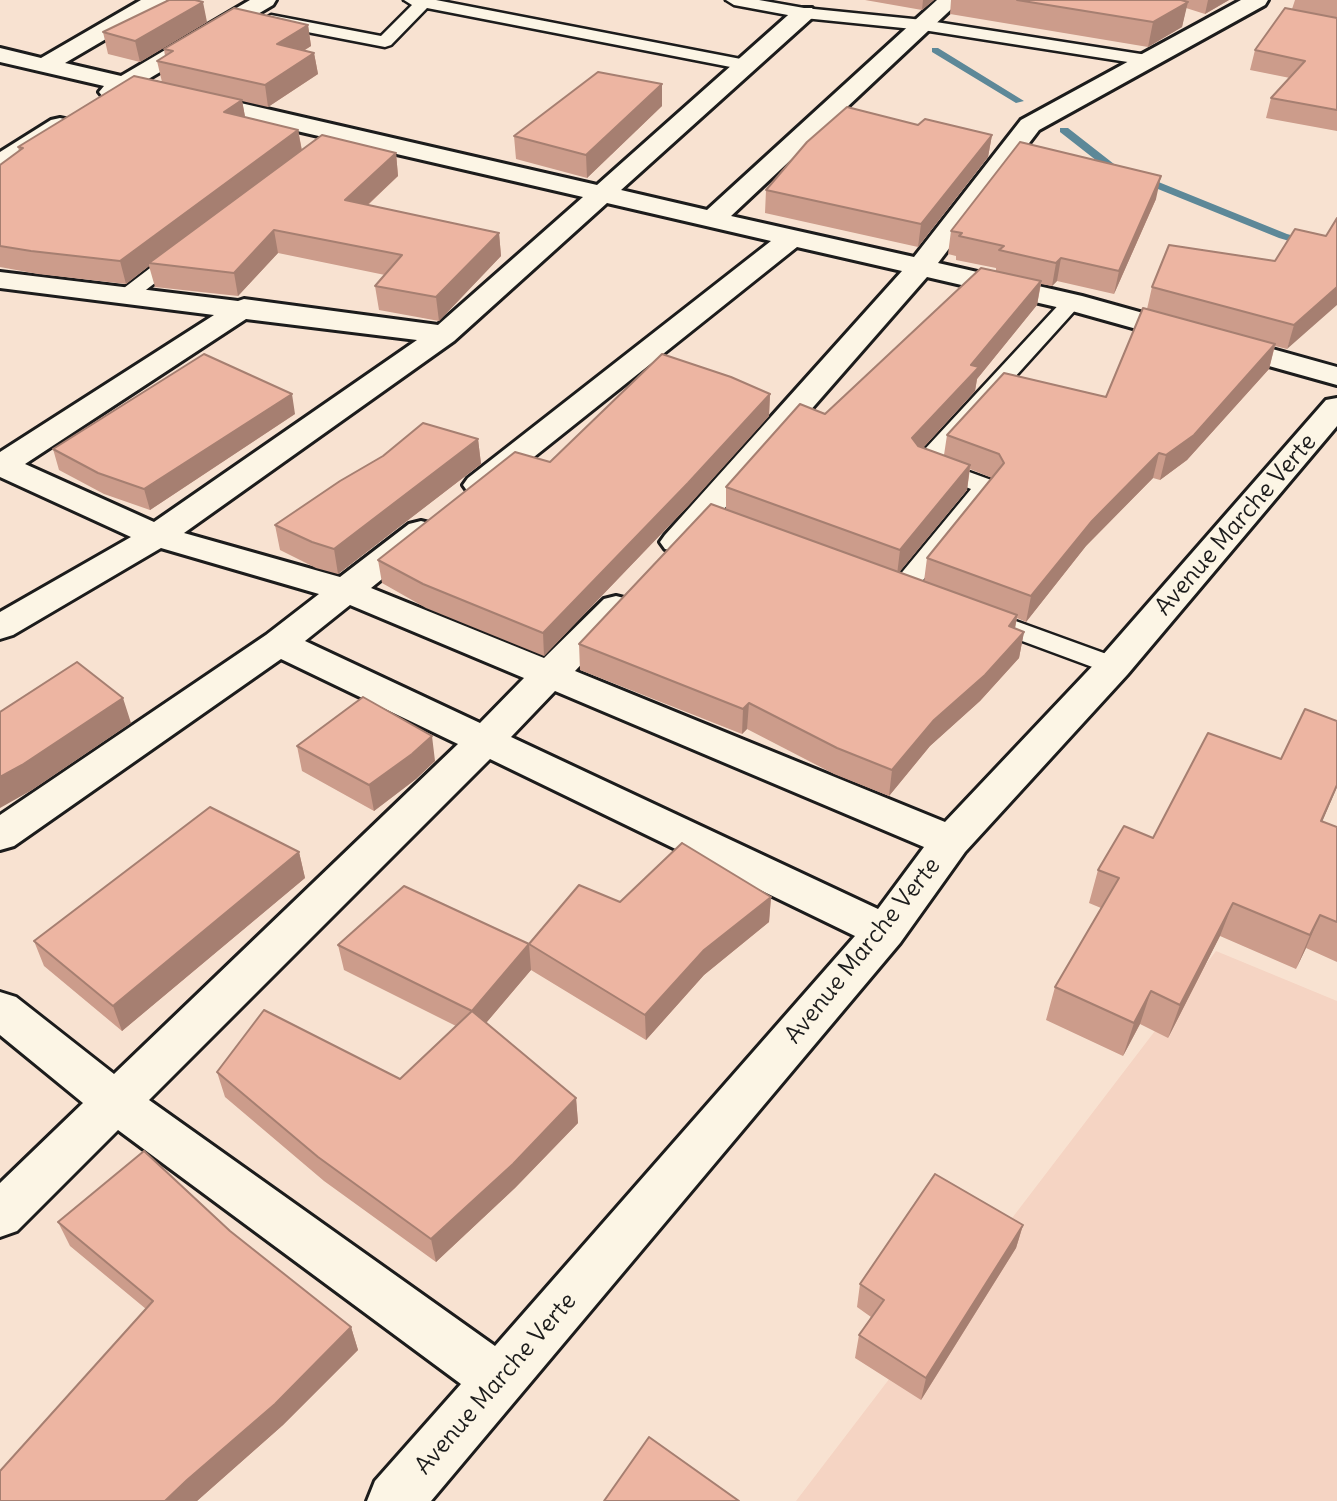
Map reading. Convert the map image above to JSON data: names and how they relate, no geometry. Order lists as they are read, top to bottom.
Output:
{
  "streets": {
    "street": ["Avenue Marche Verte"]
  }
}
